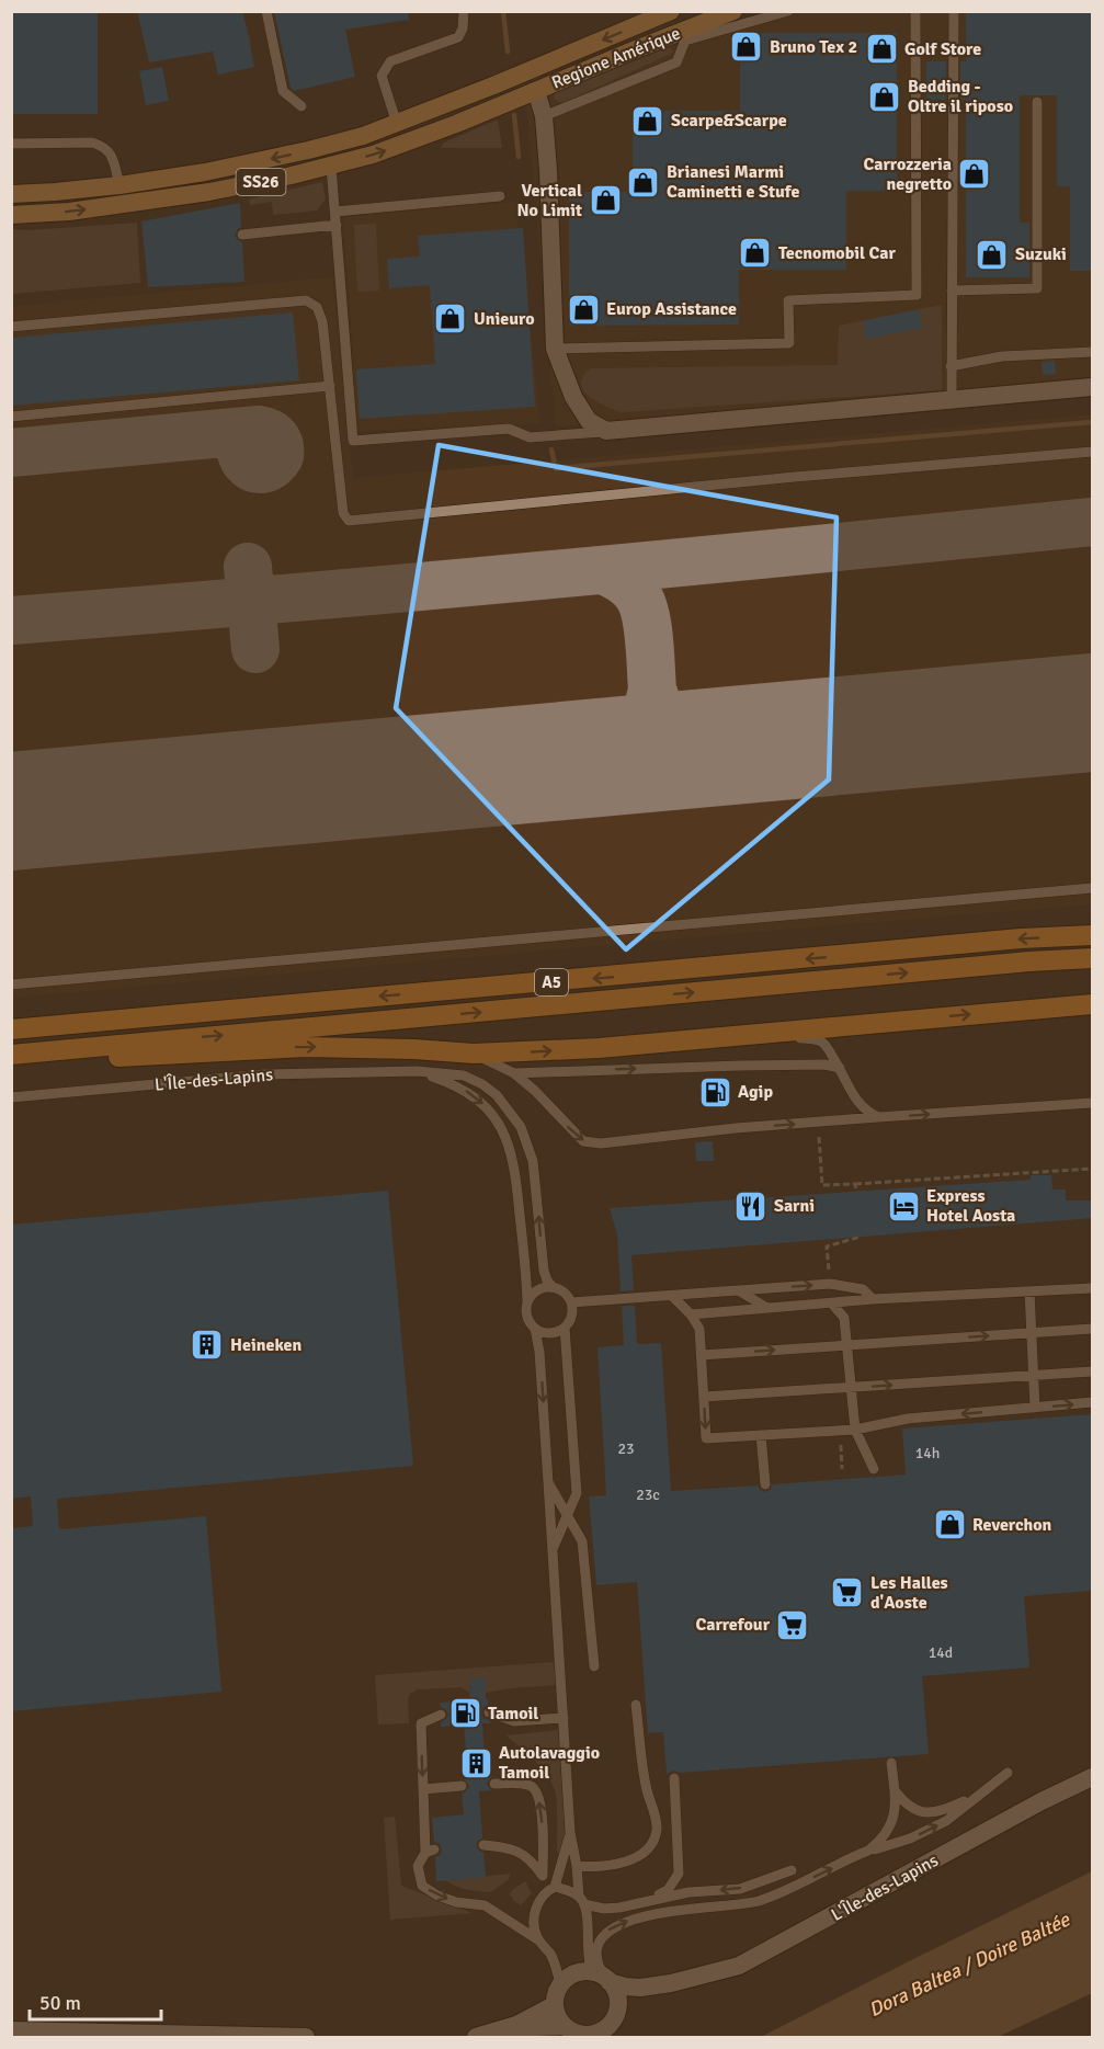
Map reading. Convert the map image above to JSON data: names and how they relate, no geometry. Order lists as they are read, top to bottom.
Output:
{
  "streets": {
    "highway": ["A5"],
    "main road": ["Regione Amérique", "SS26"],
    "street": ["L'Île-des-Lapins"]
  },
  "crossings": [
    ["Regione Amérique", "SS26"]
  ],
  "water": ["Dora Baltea / Doire Baltée"],
  "places": {
    "shop": [
      "Bruno Tex 2",
      "Golf Store",
      "Bedding - Oltre il riposo",
      "Scarpe&Scarpe",
      "Carrozzeria negretto",
      "Brianesi Marmi Caminetti e Stufe",
      "Vertical No Limit",
      "Tecnomobil Car",
      "Suzuki",
      "Europ Assistance",
      "Unieuro",
      "Reverchon"
    ],
    "fuel station": ["Agip", "Tamoil"],
    "restaurant": ["Sarni"],
    "hotel": ["Express Hotel Aosta"],
    "building": ["Heineken", "Autolavaggio Tamoil"],
    "supermarket": ["Les Halles d'Aoste", "Carrefour"]
  },
  "house_numbers": [
    "23",
    "14h",
    "23c",
    "14d"
  ],
  "scale_bar": "50 m"
}
